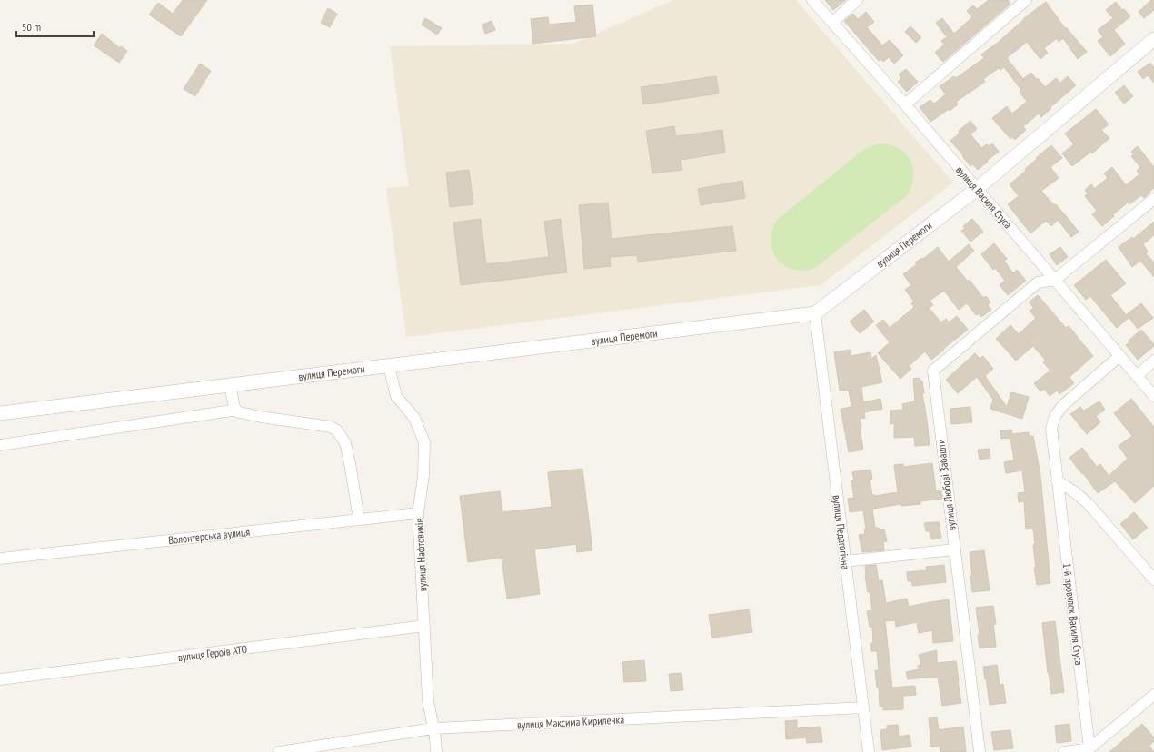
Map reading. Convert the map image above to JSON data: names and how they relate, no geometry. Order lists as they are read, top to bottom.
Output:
{
  "streets": {
    "street": [
      "вулиця Василя Стуса",
      "вулиця Перемоги",
      "вулиця Любові Забашти",
      "вулиця Педагогічна",
      "Волонтерська вулиця",
      "вулиця Нафтовиків",
      "1-й провулок Василя Стуса",
      "вулиця Героїв АТО",
      "вулиця Максима Кириленка"
    ]
  },
  "crossings": [
    ["вулиця Василя Стуса", "вулиця Перемоги"],
    ["вулиця Василя Стуса", "вулиця Любові Забашти"],
    ["вулиця Василя Стуса", "1-й провулок Василя Стуса"],
    ["вулиця Перемоги", "вулиця Педагогічна"],
    ["вулиця Перемоги", "вулиця Нафтовиків"],
    ["вулиця Педагогічна", "вулиця Максима Кириленка"],
    ["Волонтерська вулиця", "вулиця Нафтовиків"],
    ["вулиця Нафтовиків", "вулиця Героїв АТО"],
    ["вулиця Нафтовиків", "вулиця Максима Кириленка"]
  ],
  "scale_bar": "50 m"
}
